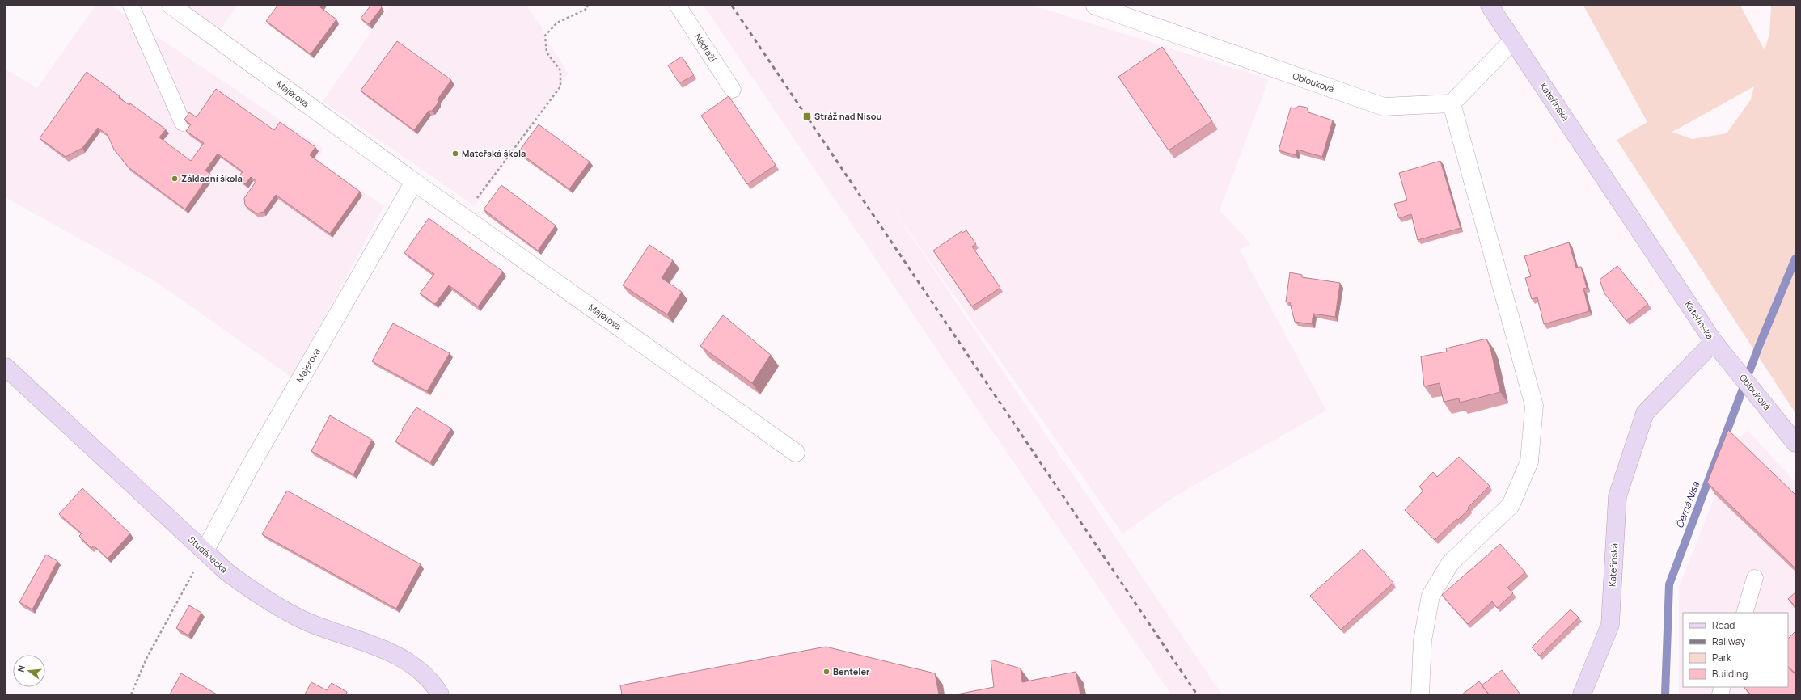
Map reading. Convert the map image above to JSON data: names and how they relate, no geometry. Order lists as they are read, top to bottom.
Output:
{
  "streets": {
    "street": [
      "Oblouková",
      "Majerova",
      "Kateřinská",
      "Studánecká"
    ],
    "lane": ["Nádraží"]
  },
  "crossings": [
    ["Oblouková", "Kateřinská"],
    ["Majerova", "Studánecká"]
  ],
  "water": ["Černá Nisa"],
  "places": {
    "transit": ["Stráž nad Nisou"],
    "other": ["Mateřská škola", "Základní škola", "Benteler"]
  },
  "legend": [
    "Road",
    "Railway",
    "Park",
    "Building"
  ],
  "north": "left"
}
